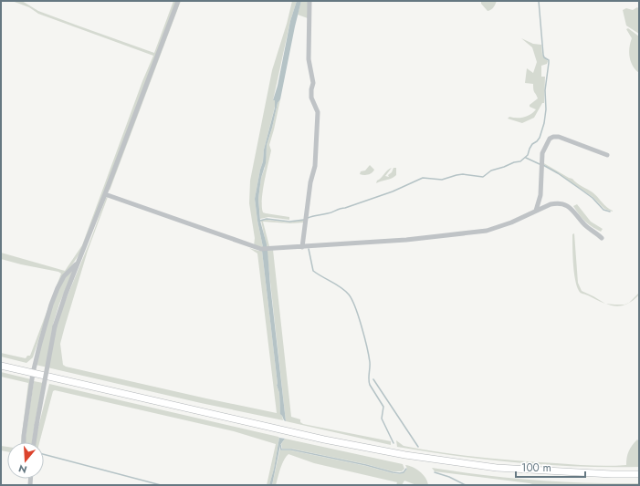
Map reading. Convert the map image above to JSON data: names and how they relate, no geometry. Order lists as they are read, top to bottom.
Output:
{
  "scale_bar": "100 m",
  "north": "bottom"
}
